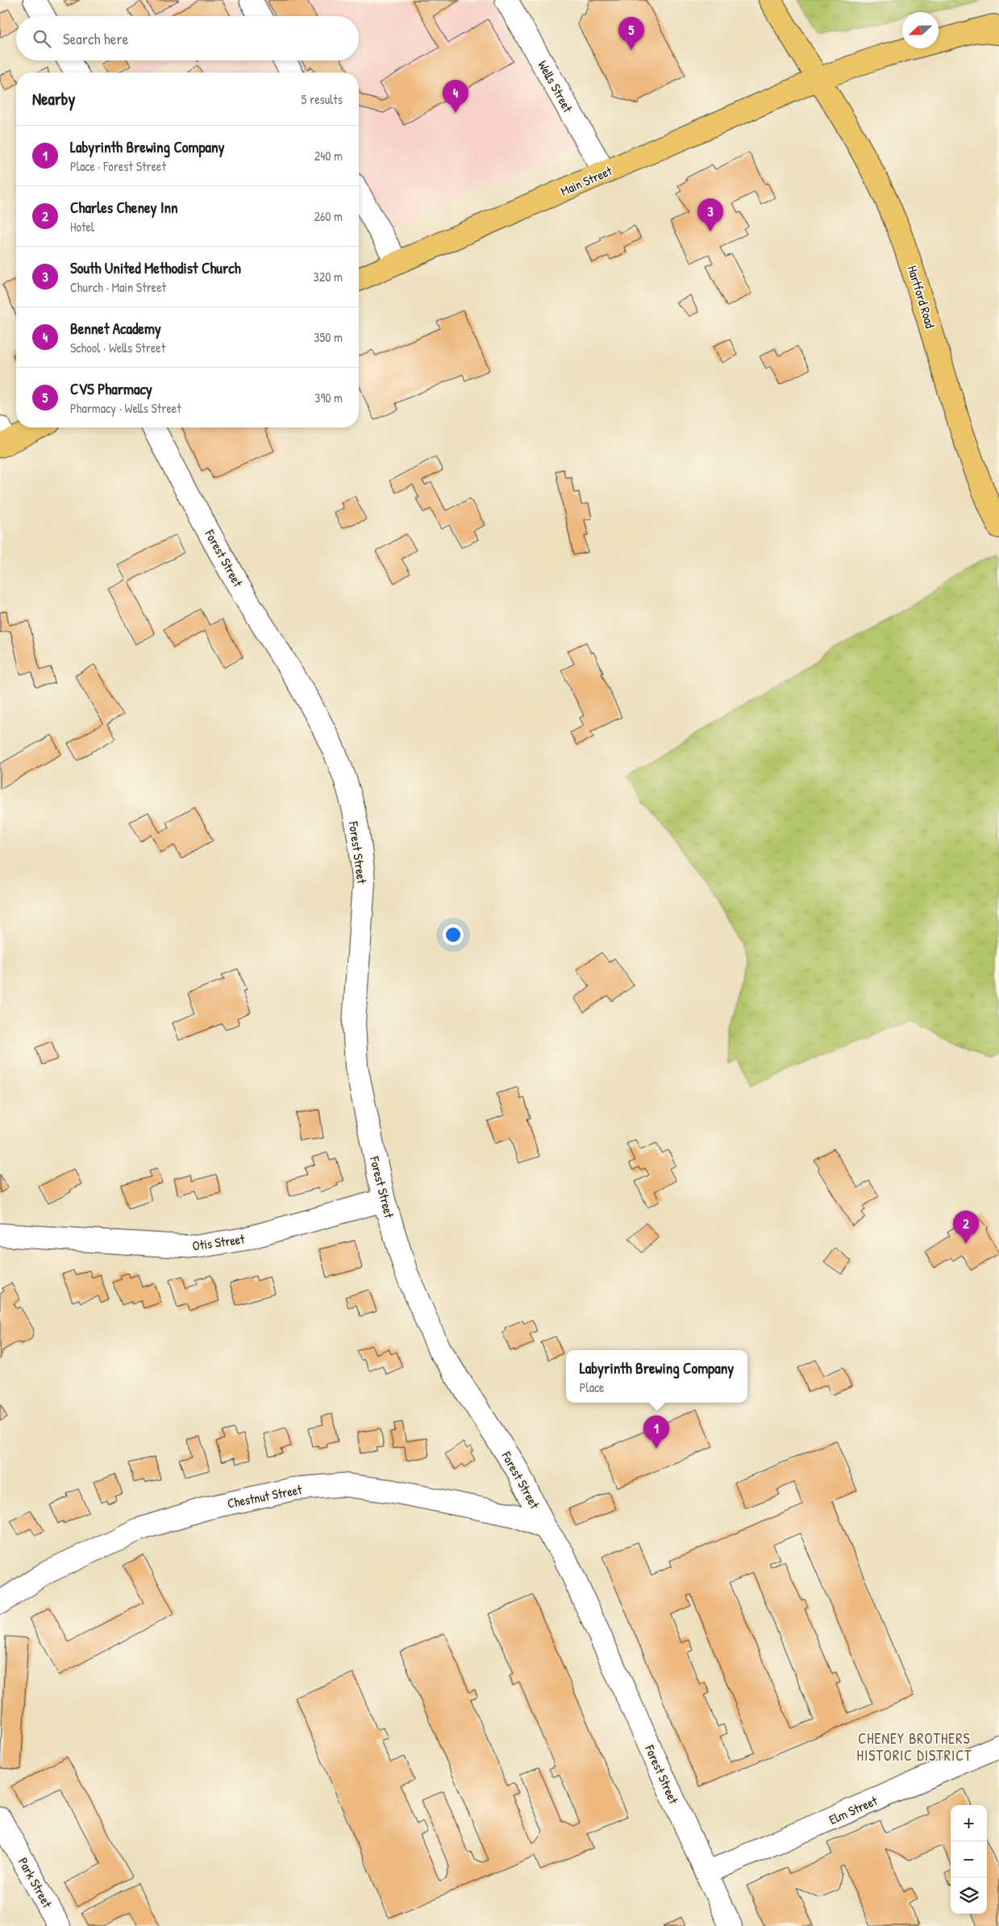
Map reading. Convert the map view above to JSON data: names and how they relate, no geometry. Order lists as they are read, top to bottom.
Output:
{
  "streets": {
    "main road": ["Main Street", "Hartford Road"],
    "street": [
      "Wells Street",
      "Forest Street",
      "Otis Street",
      "Chestnut Street",
      "Elm Street",
      "Park Street"
    ]
  },
  "crossings": [
    ["Wells Street", "Main Street"],
    ["Main Street", "Hartford Road"],
    ["Forest Street", "Otis Street"],
    ["Forest Street", "Chestnut Street"],
    ["Forest Street", "Elm Street"]
  ],
  "districts": ["CHENEY BROTHERS HISTORIC DISTRICT"],
  "north": "left",
  "page": {
    "search": "Search here",
    "pins": [
      "5",
      "4",
      "3",
      "2",
      "1"
    ],
    "heading": ["Nearby", "5 results"],
    "list": [
      {
        "mark": "1",
        "name": "Labyrinth Brewing Company",
        "note": "Place · Forest Street",
        "value": "240 m"
      },
      {
        "mark": "2",
        "name": "Charles Cheney Inn",
        "note": "Hotel",
        "value": "260 m"
      },
      {
        "mark": "3",
        "name": "South United Methodist Church",
        "note": "Church · Main Street",
        "value": "320 m"
      },
      {
        "mark": "4",
        "name": "Bennet Academy",
        "note": "School · Wells Street",
        "value": "350 m"
      },
      {
        "mark": "5",
        "name": "CVS Pharmacy",
        "note": "Pharmacy · Wells Street",
        "value": "390 m"
      }
    ],
    "popup": ["Labyrinth Brewing Company", "Place"],
    "map_buttons": ["+", "−"]
  }
}
